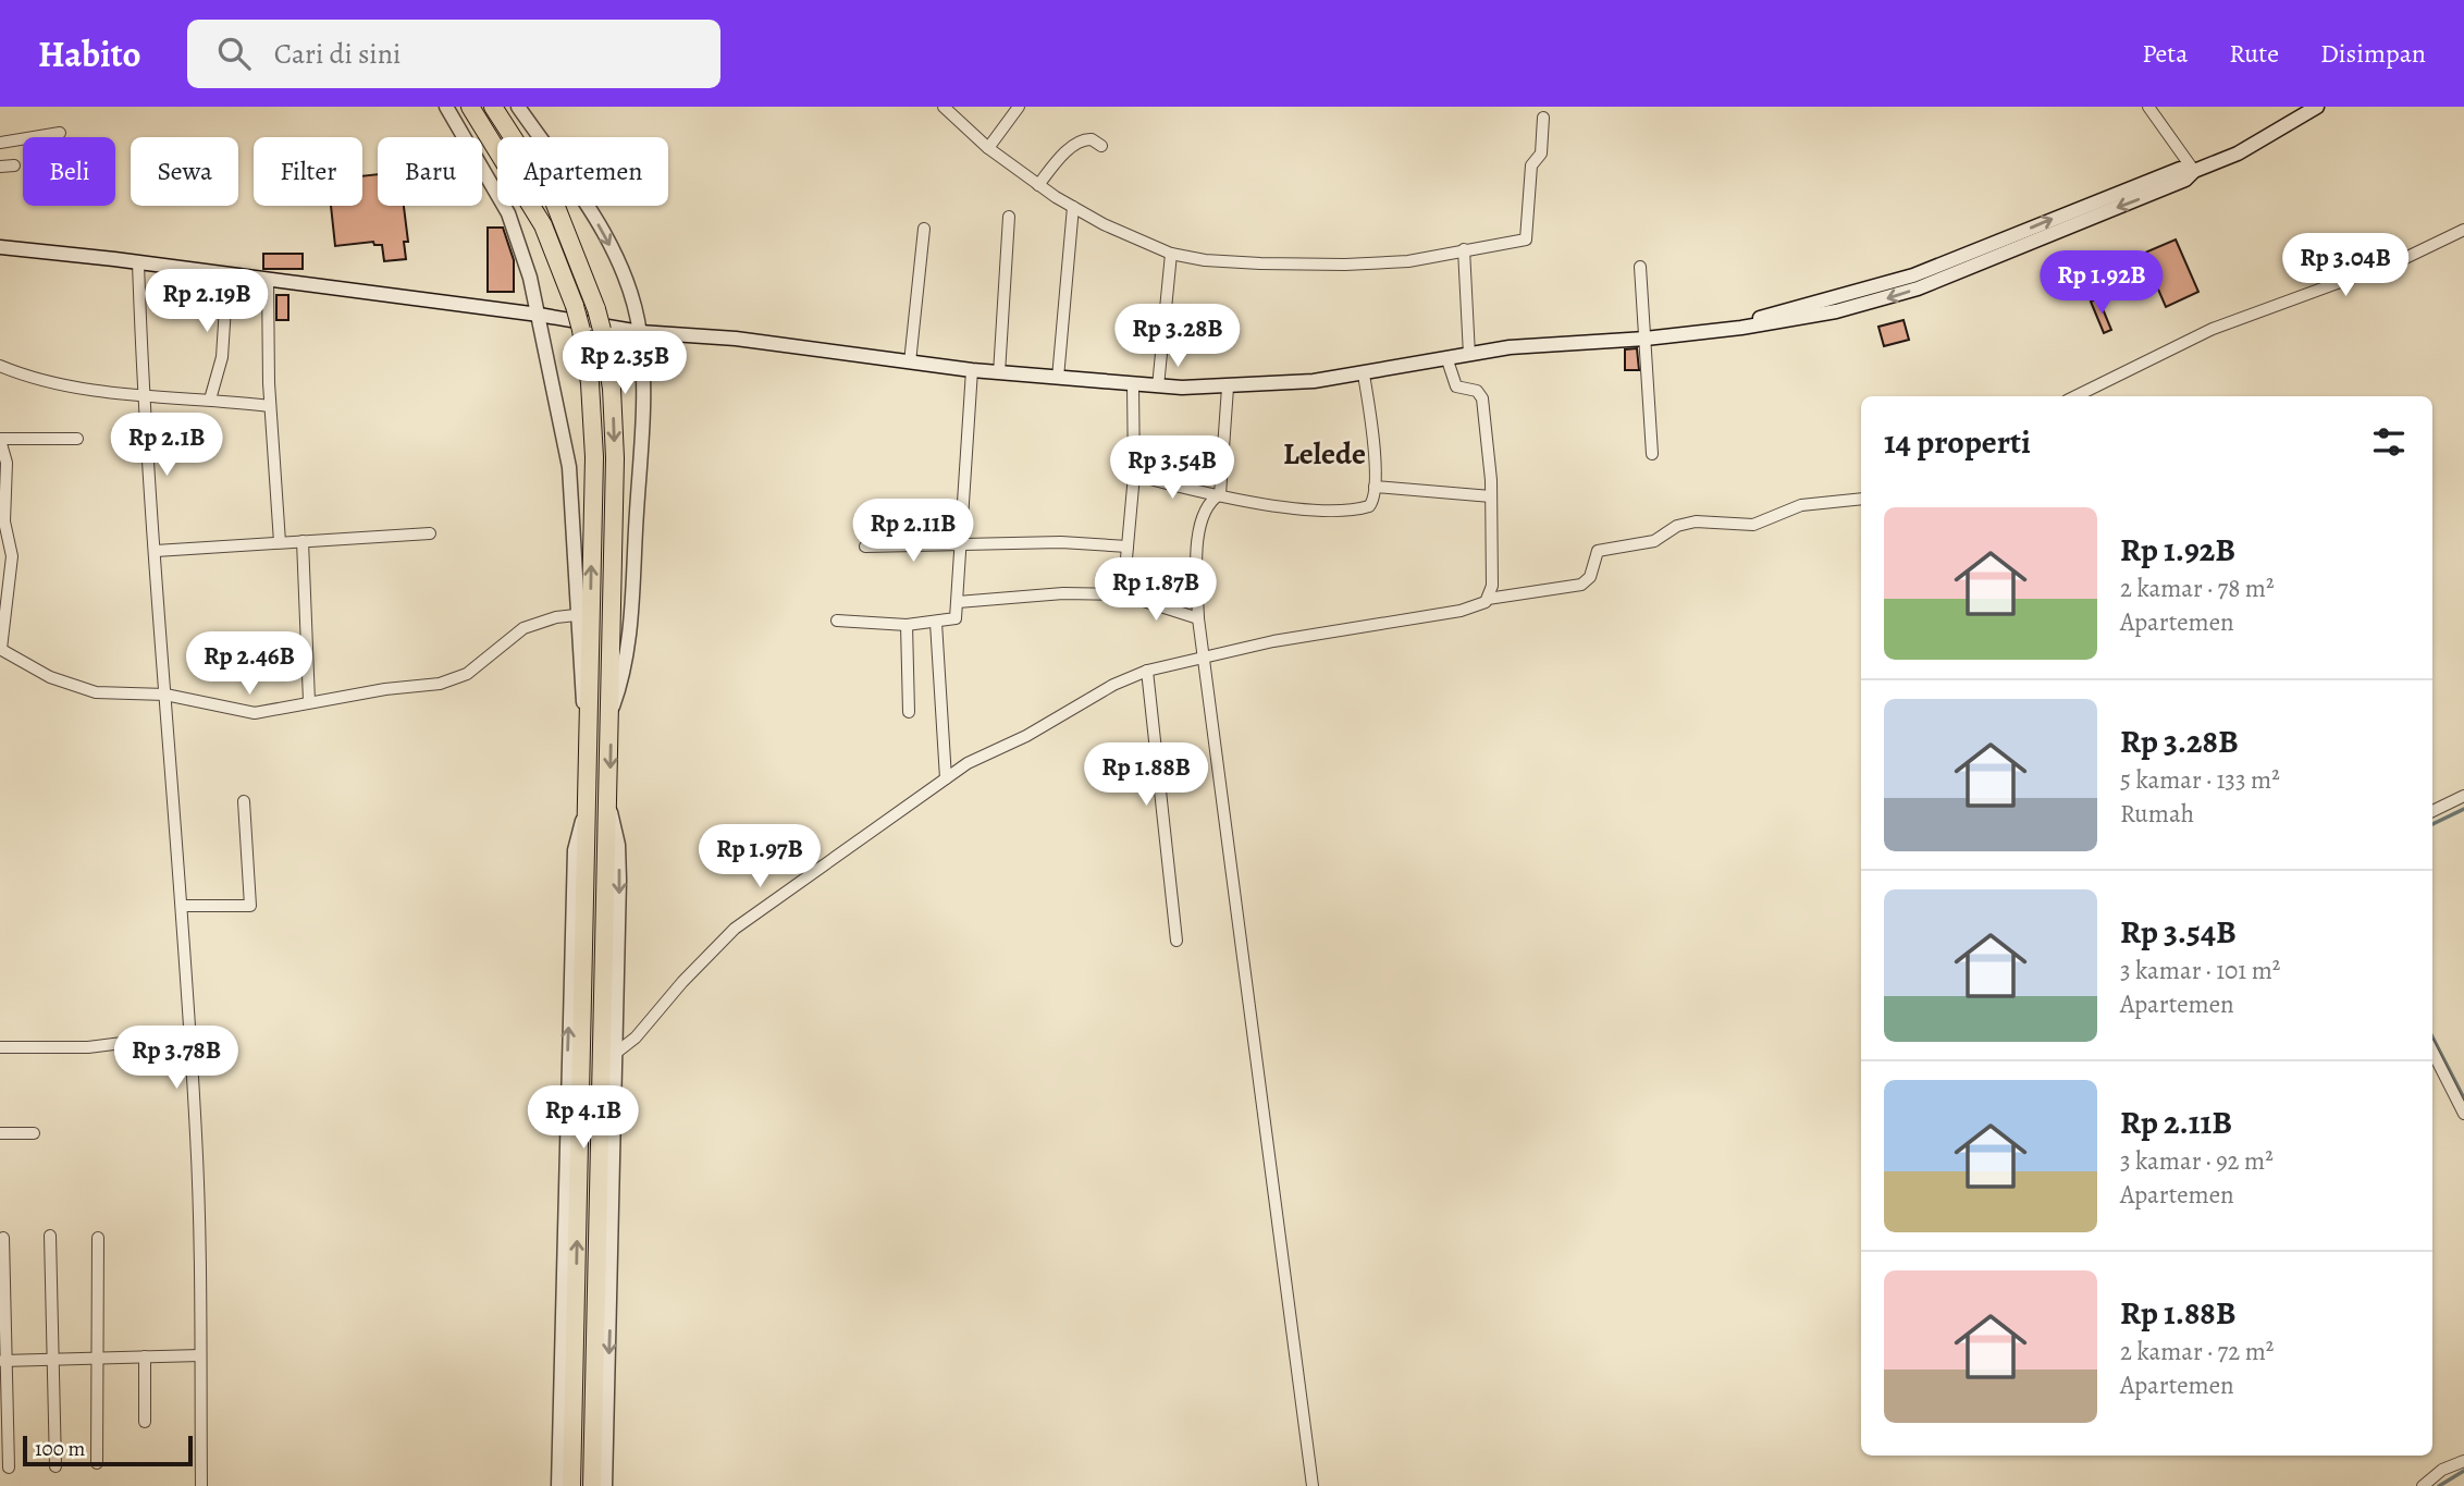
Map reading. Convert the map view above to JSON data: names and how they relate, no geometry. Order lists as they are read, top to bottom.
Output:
{
  "districts": ["Lelede"],
  "scale_bar": "100 m",
  "page": {
    "header": "Habito",
    "search": "Cari di sini",
    "nav": ["Peta", "Rute", "Disimpan"],
    "chip": [
      "Beli",
      "Sewa",
      "Filter",
      "Baru",
      "Apartemen"
    ],
    "price": [
      "Rp 3.04B",
      "Rp 1.92B",
      "Rp 2.19B",
      "Rp 3.28B",
      "Rp 2.35B",
      "Rp 2.1B",
      "Rp 3.54B",
      "Rp 2.11B",
      "Rp 1.87B",
      "Rp 2.46B",
      "Rp 1.88B",
      "Rp 1.97B",
      "Rp 3.78B",
      "Rp 4.1B"
    ],
    "heading": "14 properti",
    "list": [
      {
        "name": "Rp 1.92B",
        "note": "2 kamar · 78 m² · Apartemen"
      },
      {
        "name": "Rp 3.28B",
        "note": "5 kamar · 133 m² · Rumah"
      },
      {
        "name": "Rp 3.54B",
        "note": "3 kamar · 101 m² · Apartemen"
      },
      {
        "name": "Rp 2.11B",
        "note": "3 kamar · 92 m² · Apartemen"
      },
      {
        "name": "Rp 1.88B",
        "note": "2 kamar · 72 m² · Apartemen"
      }
    ],
    "scale": "100 m"
  }
}
